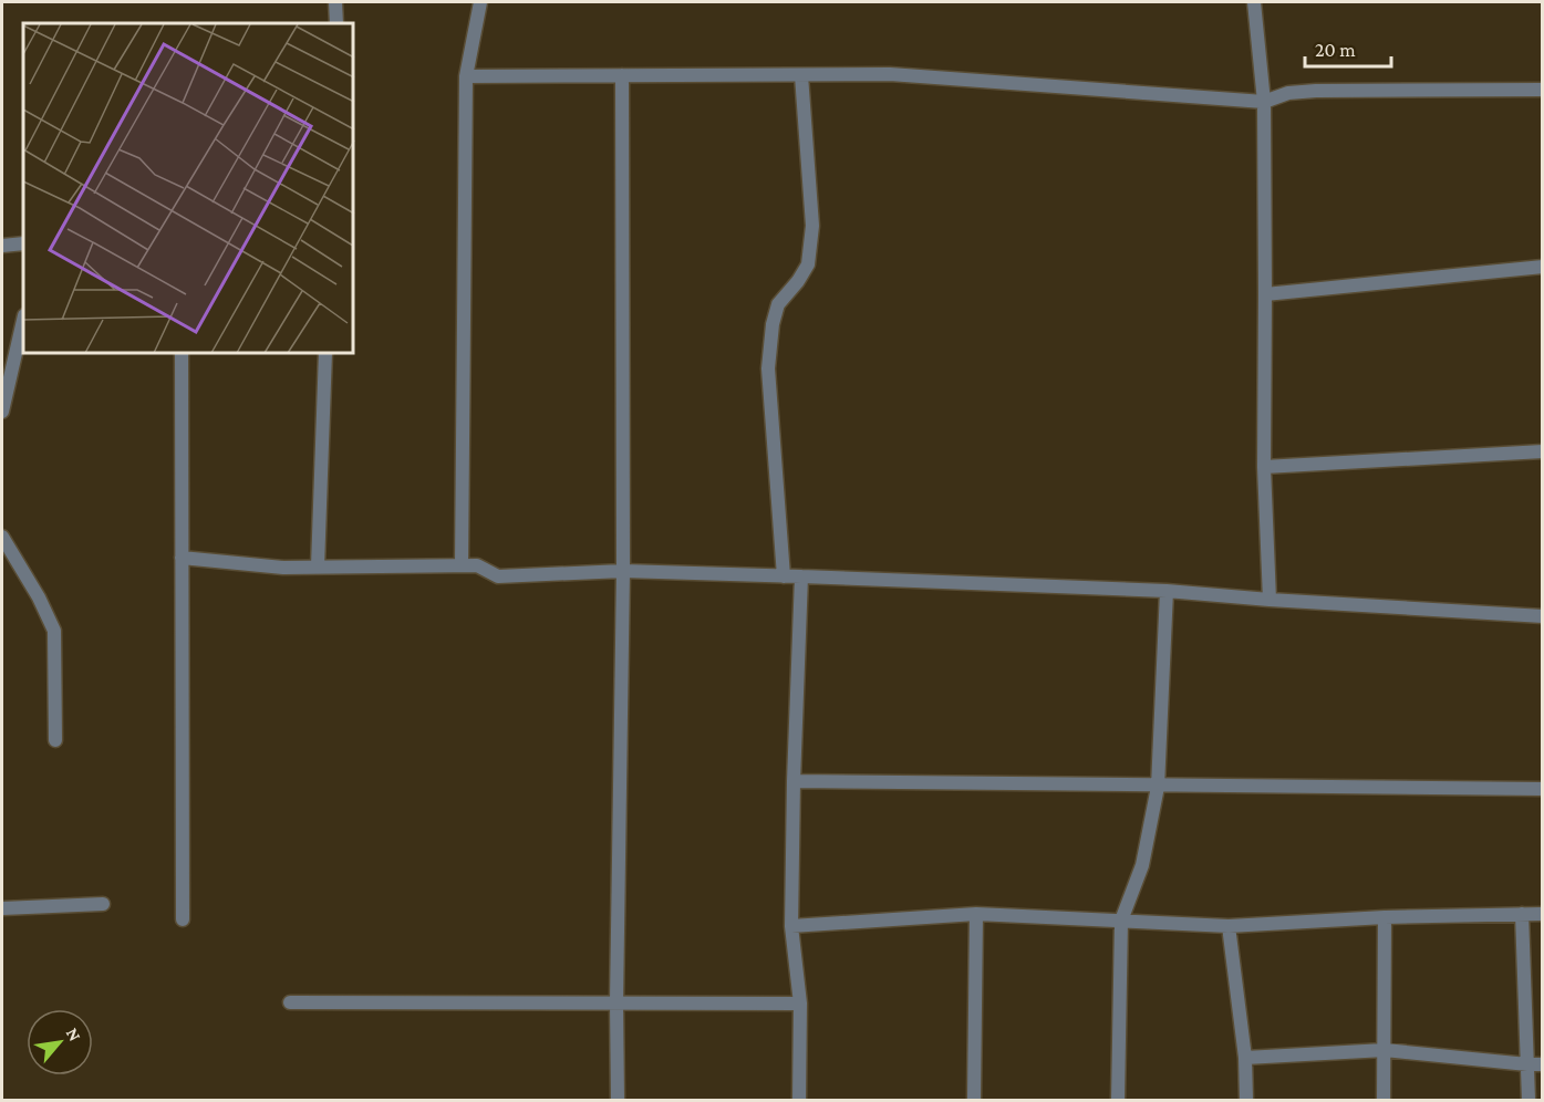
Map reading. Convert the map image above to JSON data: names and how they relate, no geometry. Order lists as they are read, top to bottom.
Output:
{
  "scale_bar": "20 m",
  "north": "top right"
}
